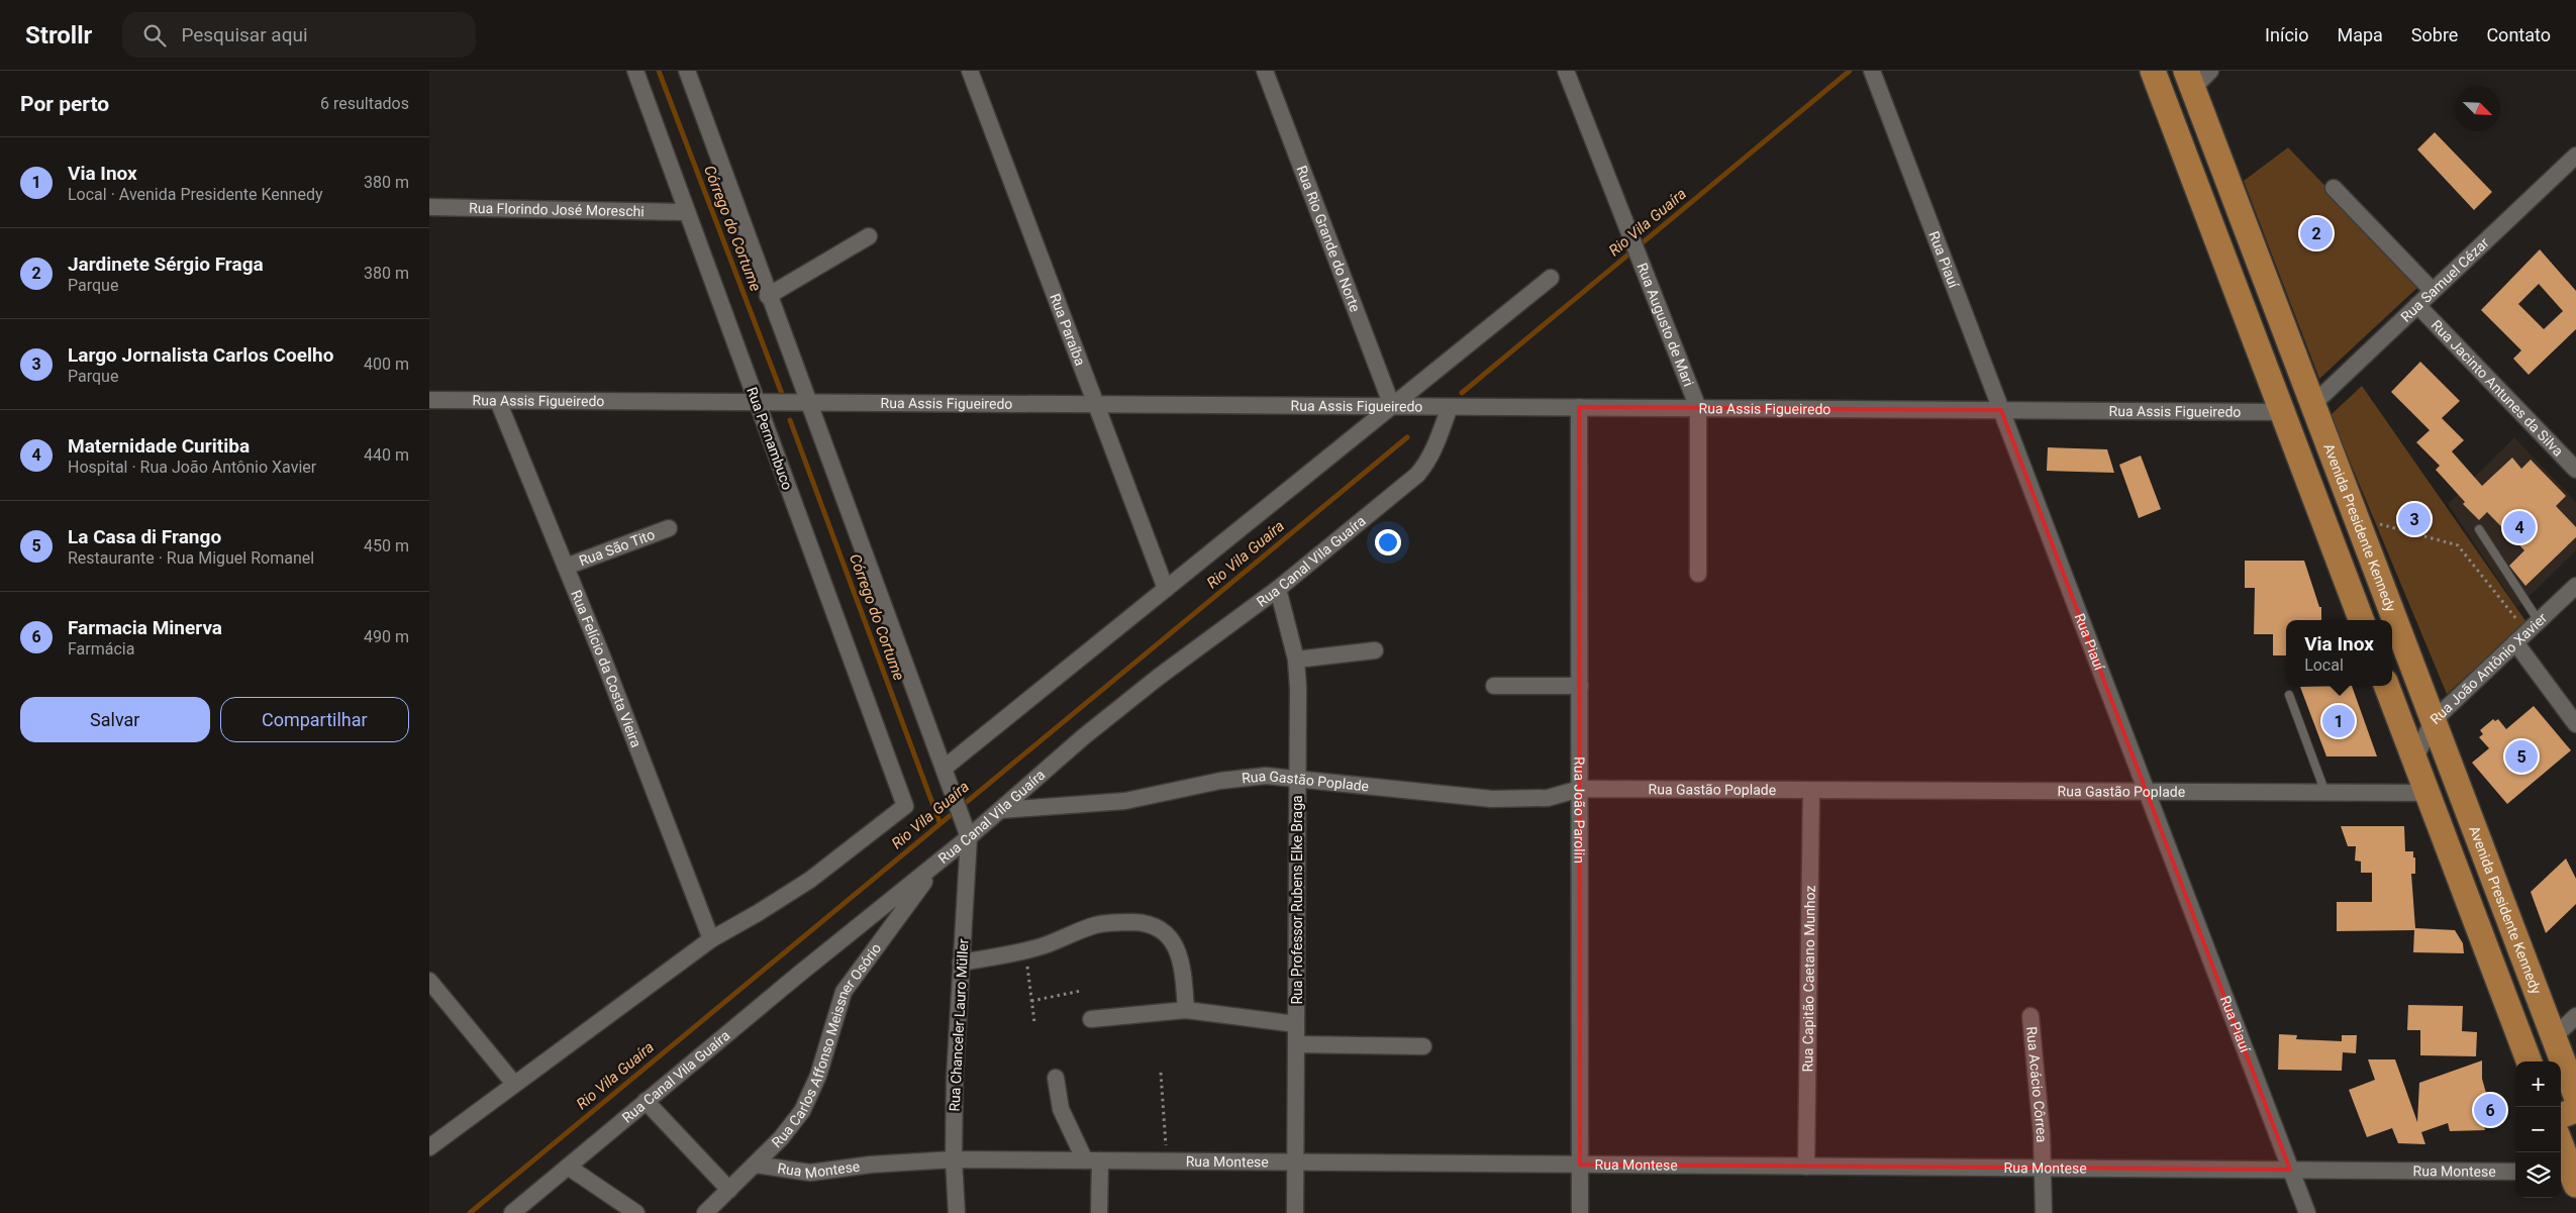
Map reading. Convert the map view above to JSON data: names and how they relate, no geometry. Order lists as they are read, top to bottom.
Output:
{
  "streets": {
    "main road": ["Avenida Presidente Kennedy"],
    "street": [
      "Rua Florindo José Moreschi",
      "Rua Rio Grande do Norte",
      "Rua Piauí",
      "Rua Samuel Cézar",
      "Rua Augusto de Mari",
      "Rua Paraíba",
      "Rua Jacinto Antunes da Silva",
      "Rua Assis Figueiredo",
      "Rua Pernambuco",
      "Rua São Tito",
      "Rua Canal Vila Guaíra",
      "Rua Felício da Costa Vieira",
      "Rua João Antônio Xavier",
      "Rua Gastão Poplade",
      "Rua João Parolin",
      "Rua Professor Rubens Elke Braga",
      "Rua Capitão Caetano Munhoz",
      "Rua Chanceler Lauro Müller",
      "Rua Carlos Affonso Meissner Osório",
      "Rua Acácio Côrrea",
      "Rua Montese"
    ]
  },
  "crossings": [
    ["Rua Florindo José Moreschi", "Rua Pernambuco"],
    ["Rua Rio Grande do Norte", "Rua Assis Figueiredo"],
    ["Rua Piauí", "Rua Assis Figueiredo"],
    ["Rua Piauí", "Rua Gastão Poplade"],
    ["Rua Piauí", "Rua Montese"],
    ["Rua Samuel Cézar", "Rua Jacinto Antunes da Silva"],
    ["Rua Samuel Cézar", "Avenida Presidente Kennedy"],
    ["Rua Augusto de Mari", "Rua Assis Figueiredo"],
    ["Rua Paraíba", "Rua Assis Figueiredo"],
    ["Rua Assis Figueiredo", "Rua Pernambuco"],
    ["Rua Assis Figueiredo", "Rua Canal Vila Guaíra"],
    ["Rua Assis Figueiredo", "Rua Felício da Costa Vieira"],
    ["Rua Assis Figueiredo", "Rua João Parolin"],
    ["Rua Pernambuco", "Rua Felício da Costa Vieira"],
    ["Avenida Presidente Kennedy", "Rua João Antônio Xavier"],
    ["Rua São Tito", "Rua Felício da Costa Vieira"],
    ["Rua Canal Vila Guaíra", "Rua Gastão Poplade"],
    ["Rua Canal Vila Guaíra", "Rua Professor Rubens Elke Braga"],
    ["Rua Canal Vila Guaíra", "Rua Chanceler Lauro Müller"],
    ["Rua Canal Vila Guaíra", "Rua Carlos Affonso Meissner Osório"],
    ["Rua Gastão Poplade", "Rua João Parolin"],
    ["Rua Gastão Poplade", "Rua Professor Rubens Elke Braga"],
    ["Rua Gastão Poplade", "Rua Capitão Caetano Munhoz"],
    ["Rua João Parolin", "Rua Montese"],
    ["Rua Professor Rubens Elke Braga", "Rua Montese"],
    ["Rua Capitão Caetano Munhoz", "Rua Montese"],
    ["Rua Chanceler Lauro Müller", "Rua Montese"],
    ["Rua Carlos Affonso Meissner Osório", "Rua Montese"],
    ["Rua Acácio Côrrea", "Rua Montese"]
  ],
  "water": ["Rio Vila Guaíra", "Córrego do Cortume"],
  "north": "bottom right",
  "page": {
    "header": "Strollr",
    "search": "Pesquisar aqui",
    "nav": [
      "Início",
      "Mapa",
      "Sobre",
      "Contato"
    ],
    "heading": ["Por perto", "6 resultados"],
    "list": [
      {
        "mark": "1",
        "name": "Via Inox",
        "note": "Local · Avenida Presidente Kennedy",
        "value": "380 m"
      },
      {
        "mark": "2",
        "name": "Jardinete Sérgio Fraga",
        "note": "Parque",
        "value": "380 m"
      },
      {
        "mark": "3",
        "name": "Largo Jornalista Carlos Coelho",
        "note": "Parque",
        "value": "400 m"
      },
      {
        "mark": "4",
        "name": "Maternidade Curitiba",
        "note": "Hospital · Rua João Antônio Xavier",
        "value": "440 m"
      },
      {
        "mark": "5",
        "name": "La Casa di Frango",
        "note": "Restaurante · Rua Miguel Romanel",
        "value": "450 m"
      },
      {
        "mark": "6",
        "name": "Farmacia Minerva",
        "note": "Farmácia",
        "value": "490 m"
      }
    ],
    "pins": [
      "2",
      "3",
      "4",
      "1",
      "5",
      "6"
    ],
    "popup": ["Via Inox", "Local"],
    "buttons": ["Salvar", "Compartilhar"],
    "map_buttons": ["+", "−"]
  }
}
